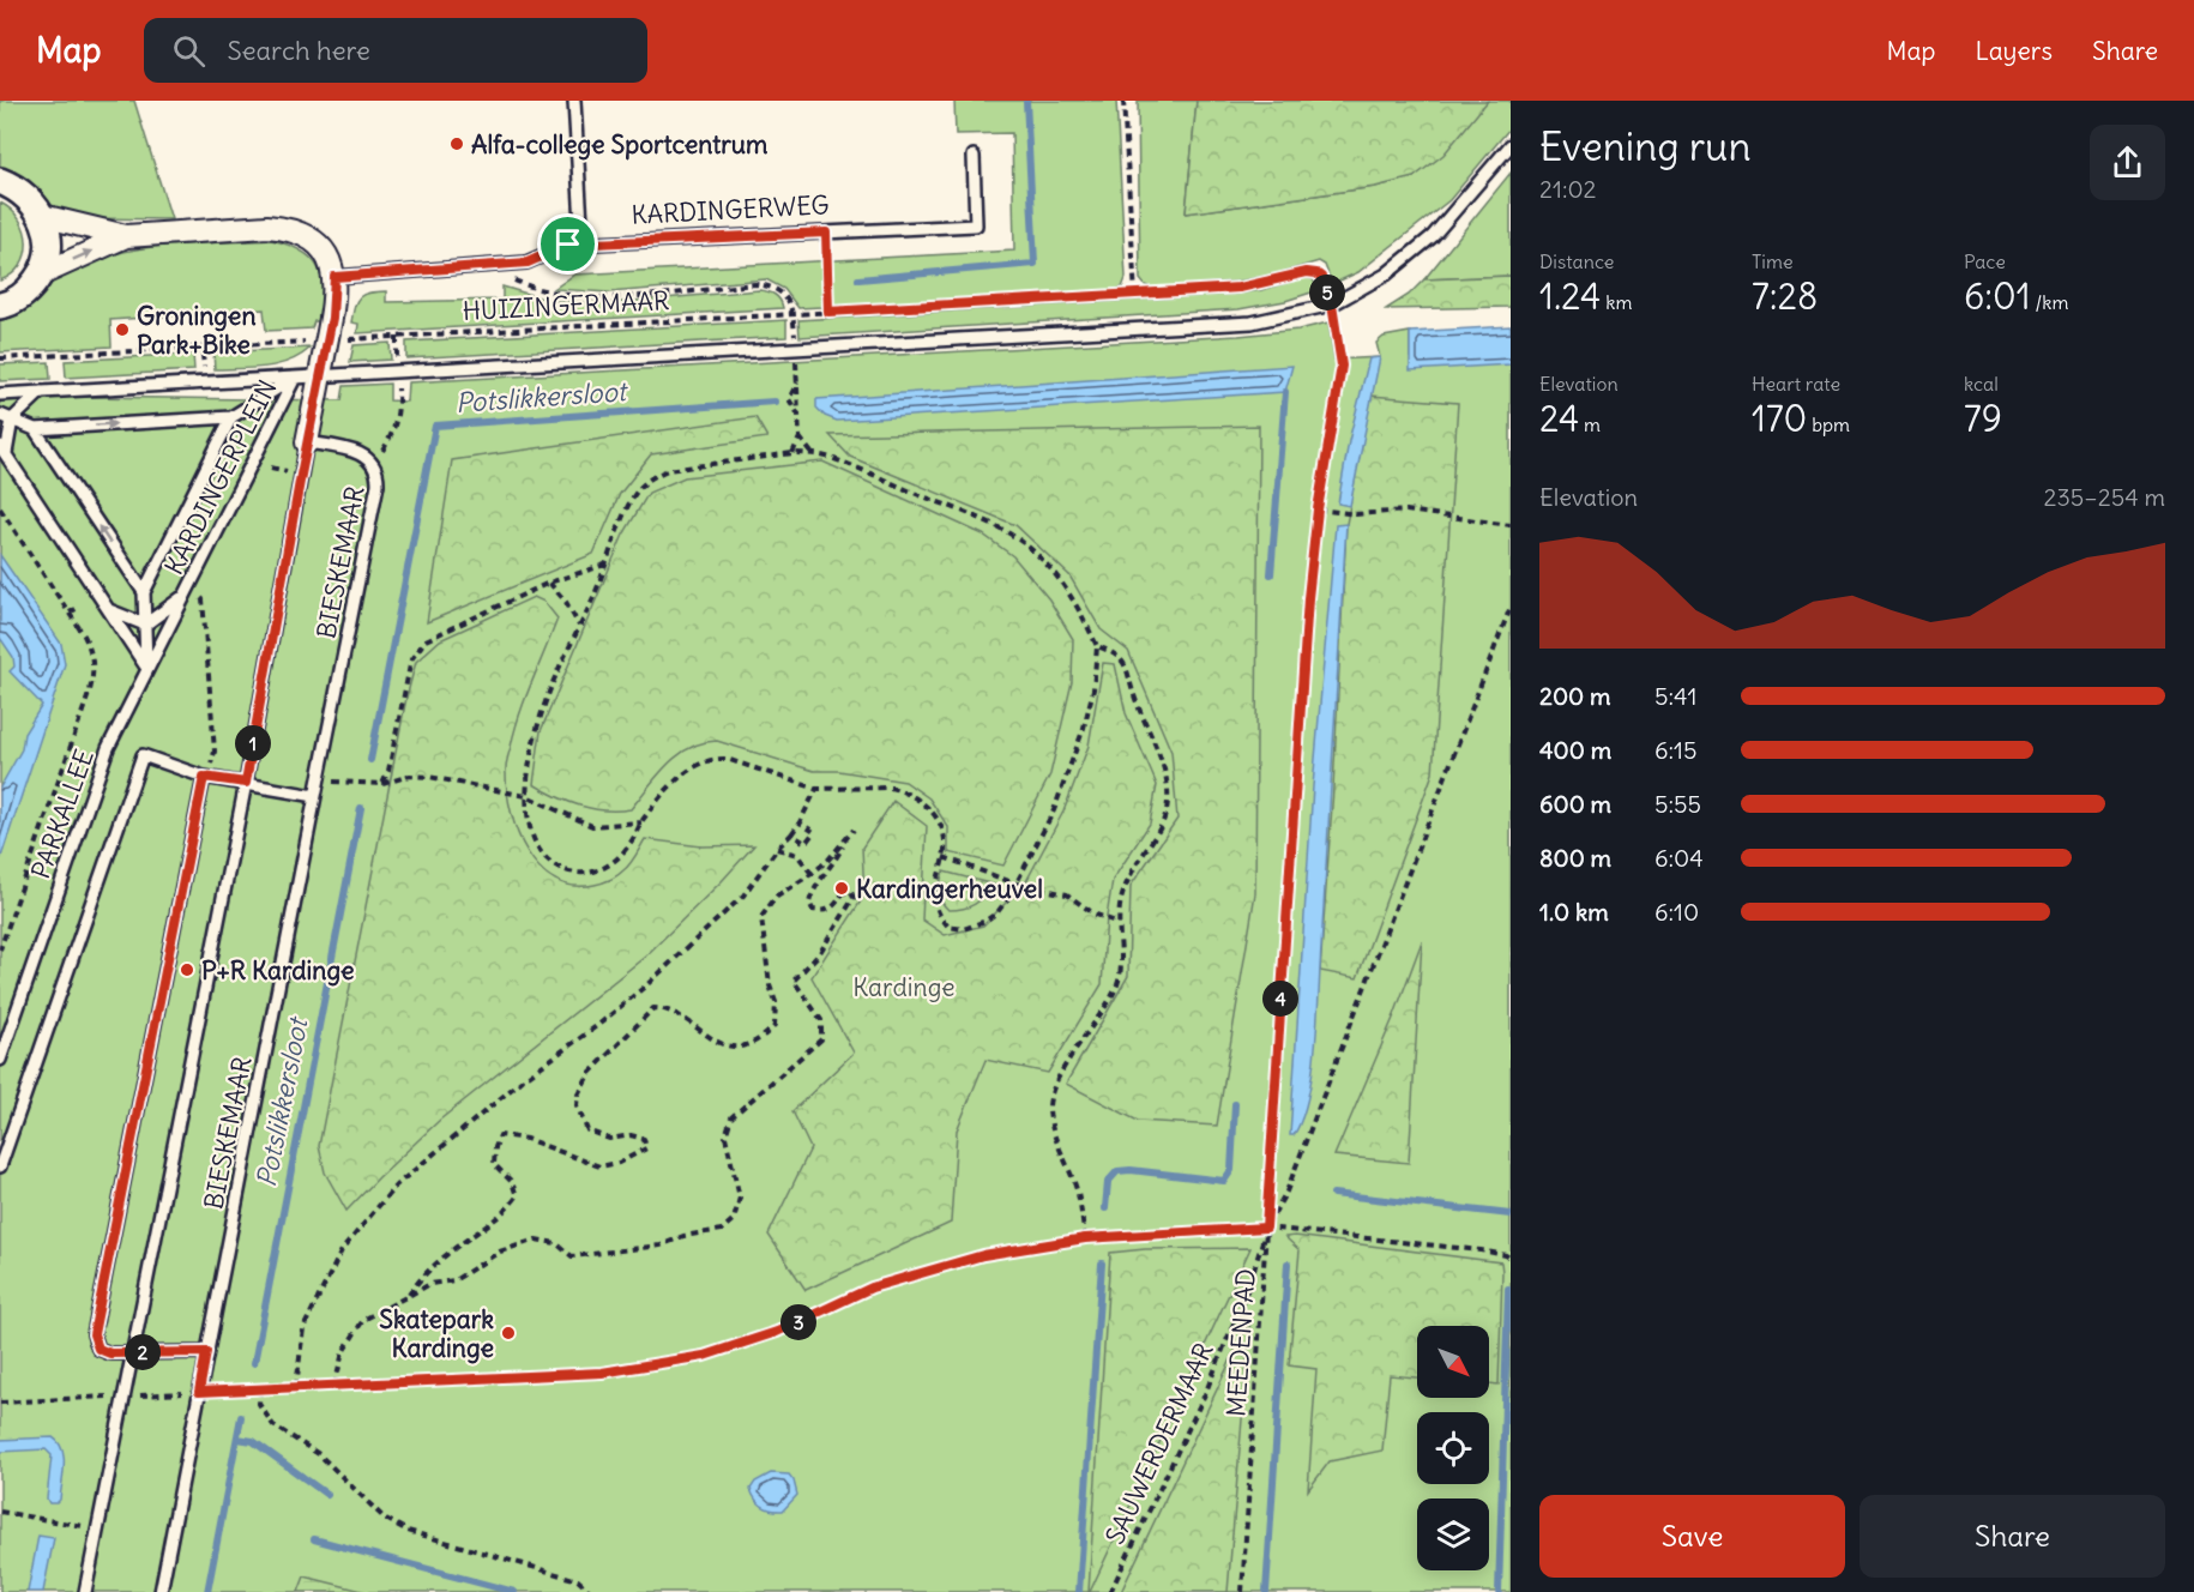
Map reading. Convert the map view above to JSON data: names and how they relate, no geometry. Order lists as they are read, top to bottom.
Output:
{
  "streets": {
    "lane": [
      "KARDINGERWEG",
      "KARDINGERPLEIN",
      "BIESKEMAAR",
      "PARKALLEE"
    ],
    "path": ["HUIZINGERMAAR", "MEEDENPAD", "SAUWERDERMAAR"]
  },
  "crossings": [
    ["HUIZINGERMAAR", "MEEDENPAD"],
    ["KARDINGERPLEIN", "PARKALLEE"],
    ["MEEDENPAD", "SAUWERDERMAAR"]
  ],
  "water": ["Potslikkersloot"],
  "parks": ["Kardinge"],
  "places": [
    "Alfa-college Sportcentrum",
    "Groningen Park+Bike",
    "Kardingerheuvel",
    "P+R Kardinge",
    "Skatepark Kardinge"
  ],
  "north": "bottom right",
  "page": {
    "header": "Map",
    "search": "Search here",
    "nav": ["Map", "Layers", "Share"],
    "heading": ["Evening run", "21:02"],
    "stats": [
      ["Distance", "1.24 km"],
      ["Time", "7:28"],
      ["Pace", "6:01 /km"],
      ["Elevation", "24 m"],
      ["Heart rate", "170 bpm"],
      ["kcal", "79"]
    ],
    "pins": [
      "5",
      "1",
      "4",
      "3",
      "2"
    ],
    "chart": ["Elevation", "235–254 m"],
    "list": [
      {
        "name": "200 m",
        "note": "5:41"
      },
      {
        "name": "400 m",
        "note": "6:15"
      },
      {
        "name": "600 m",
        "note": "5:55"
      },
      {
        "name": "800 m",
        "note": "6:04"
      },
      {
        "name": "1.0 km",
        "note": "6:10"
      }
    ],
    "buttons": ["Save", "Share"]
  }
}
